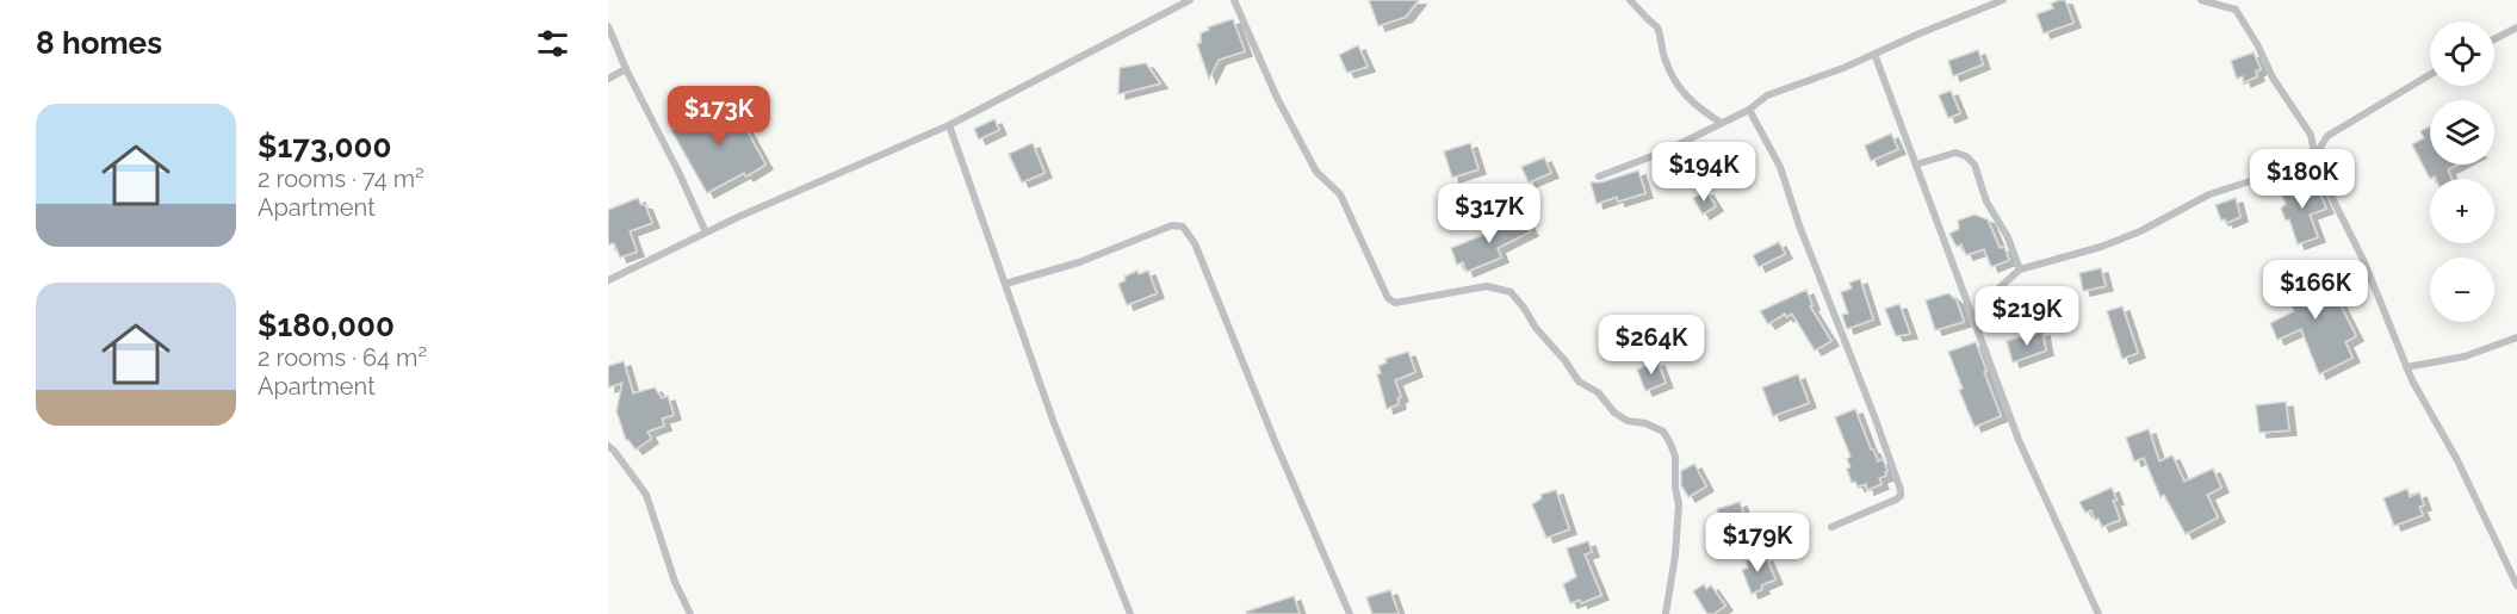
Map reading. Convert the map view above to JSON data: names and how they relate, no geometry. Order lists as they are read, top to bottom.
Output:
{
  "page": {
    "heading": "8 homes",
    "map_buttons": ["+", "−"],
    "list": [
      {
        "name": "$173,000",
        "note": "2 rooms · 74 m² · Apartment"
      },
      {
        "name": "$180,000",
        "note": "2 rooms · 64 m² · Apartment"
      }
    ],
    "price": [
      "$173K",
      "$194K",
      "$180K",
      "$317K",
      "$166K",
      "$219K",
      "$264K",
      "$179K"
    ]
  }
}
